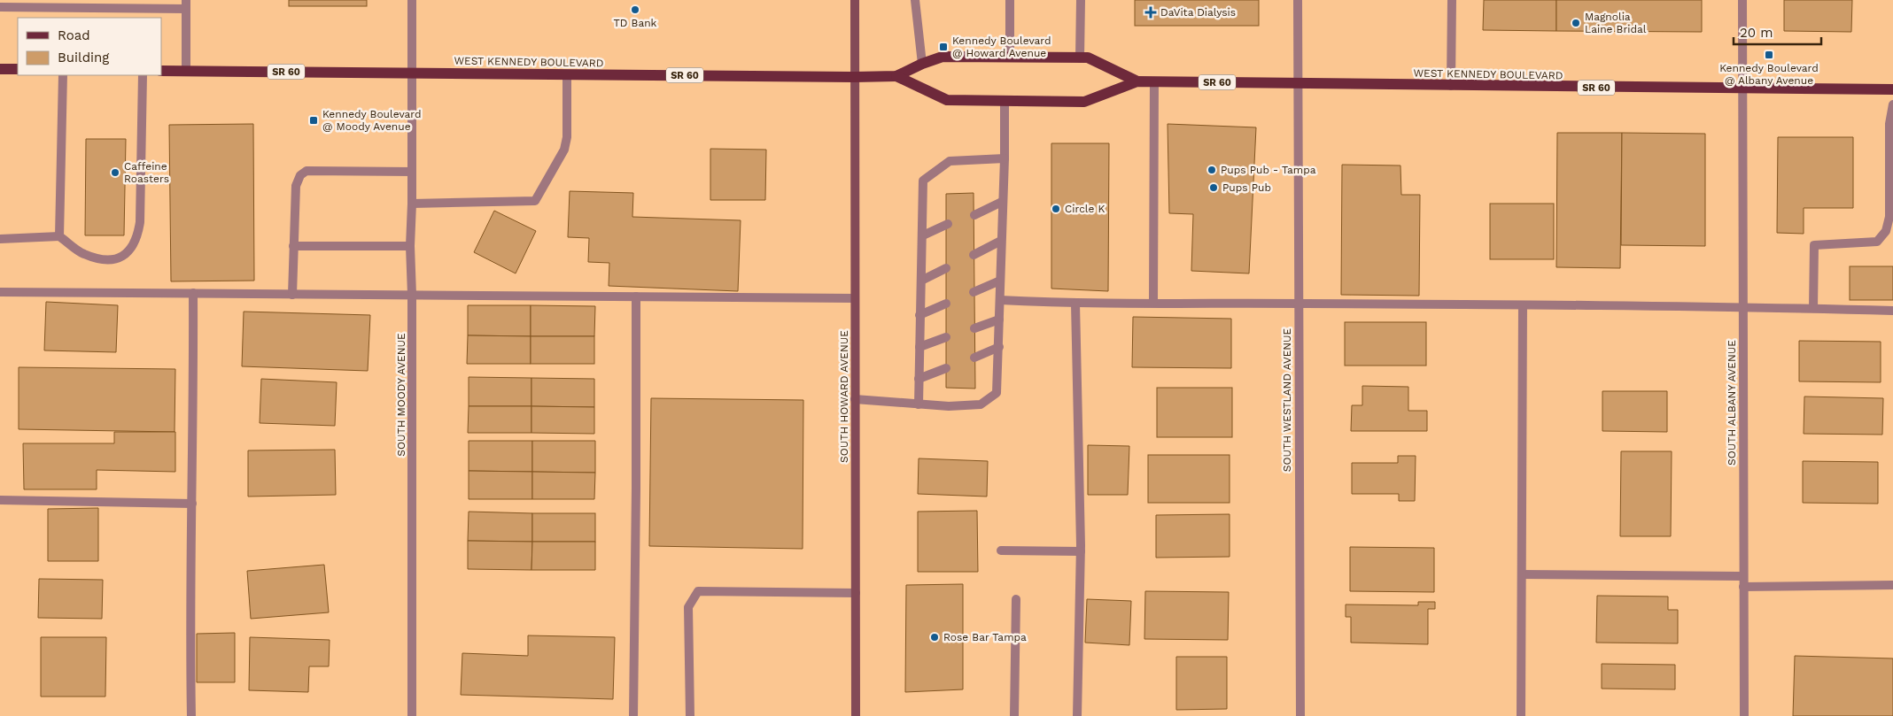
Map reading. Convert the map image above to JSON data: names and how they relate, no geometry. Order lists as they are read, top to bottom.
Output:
{
  "streets": {
    "main road": ["WEST KENNEDY BOULEVARD", "SR 60", "SOUTH HOWARD AVENUE"],
    "street": ["SOUTH MOODY AVENUE", "SOUTH WESTLAND AVENUE", "SOUTH ALBANY AVENUE"]
  },
  "crossings": [
    ["WEST KENNEDY BOULEVARD", "SOUTH MOODY AVENUE"],
    ["WEST KENNEDY BOULEVARD", "SOUTH HOWARD AVENUE"],
    ["WEST KENNEDY BOULEVARD", "SOUTH WESTLAND AVENUE"],
    ["WEST KENNEDY BOULEVARD", "SOUTH ALBANY AVENUE"]
  ],
  "places": {
    "other": [
      "TD Bank",
      "Magnolia Laine Bridal",
      "Pups Pub - Tampa",
      "Caffeine Roasters",
      "Pups Pub",
      "Circle K",
      "Rose Bar Tampa"
    ],
    "health": ["DaVita Dialysis"],
    "transit": ["Kennedy Boulevard @ Howard Avenue", "Kennedy Boulevard @ Albany Avenue", "Kennedy Boulevard @ Moody Avenue"]
  },
  "legend": ["Road", "Building"],
  "scale_bar": "20 m"
}
